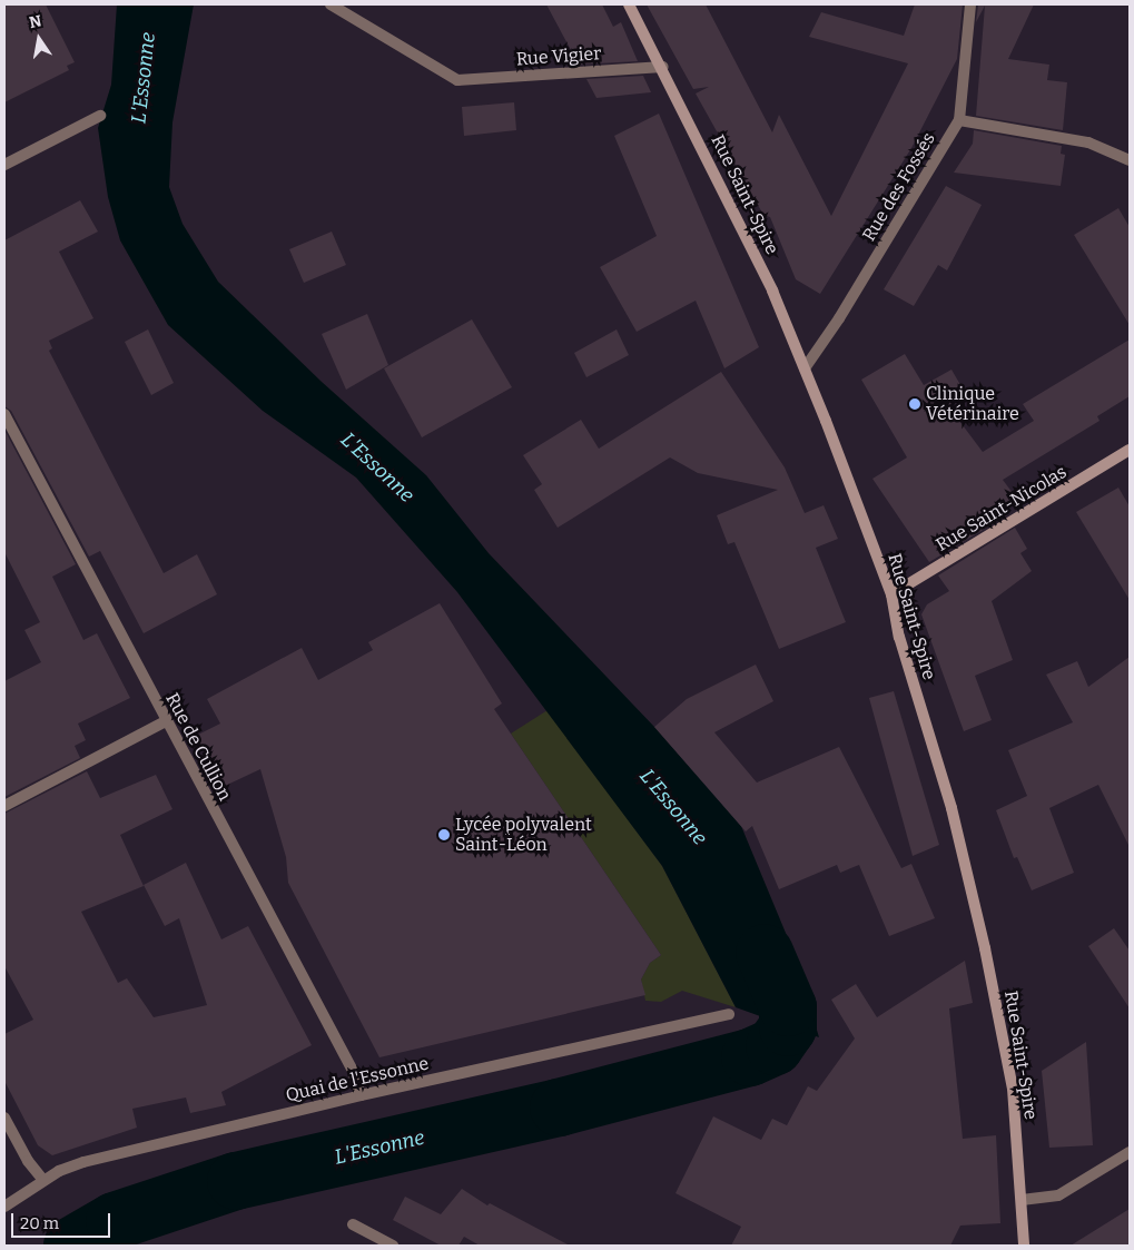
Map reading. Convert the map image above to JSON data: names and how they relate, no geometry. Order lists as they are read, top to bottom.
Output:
{
  "streets": {
    "street": [
      "Rue Vigier",
      "Rue des Fossés",
      "Rue Saint-Spire",
      "Rue Saint-Nicolas",
      "Rue de Cullion",
      "Quai de l'Essonne"
    ]
  },
  "crossings": [
    ["Rue Vigier", "Rue Saint-Spire"],
    ["Rue des Fossés", "Rue Saint-Spire"],
    ["Rue Saint-Spire", "Rue Saint-Nicolas"],
    ["Rue de Cullion", "Quai de l'Essonne"]
  ],
  "water": ["L'Essonne"],
  "places": ["Clinique Vétérinaire", "Lycée polyvalent Saint-Léon"],
  "scale_bar": "20 m",
  "north": "top"
}
